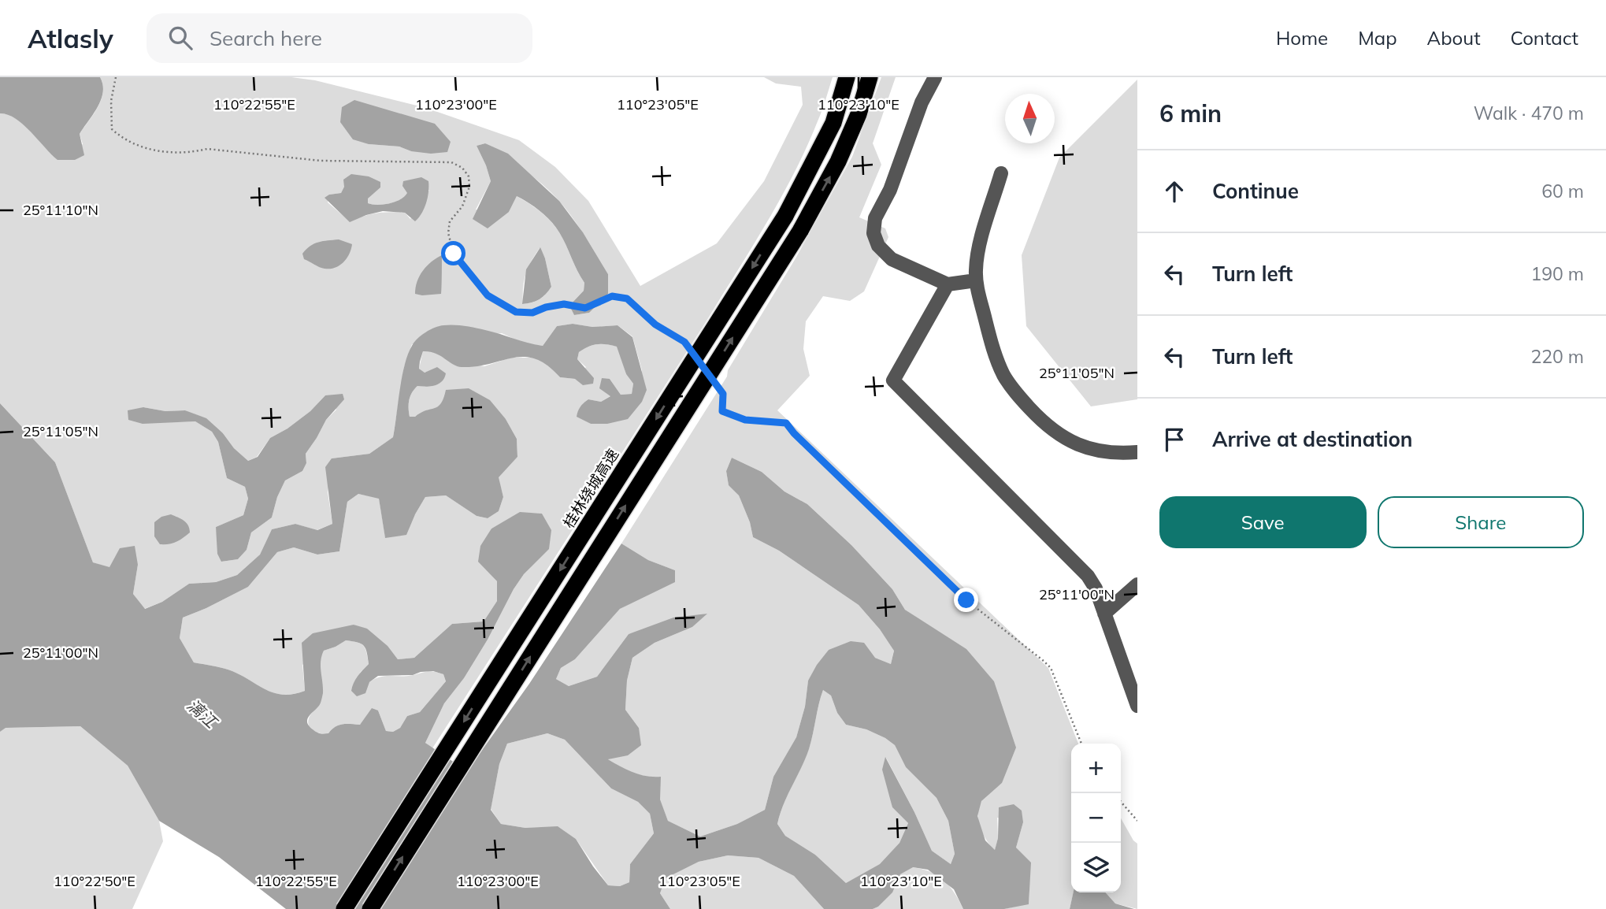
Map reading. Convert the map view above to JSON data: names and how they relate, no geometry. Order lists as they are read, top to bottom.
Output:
{
  "streets": {
    "highway": ["桂林绕城高速"]
  },
  "water": ["漓江"],
  "north": "top",
  "page": {
    "header": "Atlasly",
    "search": "Search here",
    "nav": [
      "Home",
      "Map",
      "About",
      "Contact"
    ],
    "heading": ["6 min", "Walk · 470 m"],
    "list": [
      ["Continue", "60 m"],
      ["Turn left", "190 m"],
      ["Turn left", "220 m"],
      "Arrive at destination"
    ],
    "buttons": ["Save", "Share"],
    "map_buttons": ["+", "−"]
  },
  "coordinates": [
    "110°22'55\"E",
    "110°23'00\"E",
    "110°23'05\"E",
    "110°23'10\"E",
    "25°11'10\"N",
    "25°11'05\"N",
    "25°11'00\"N",
    "110°22'50\"E"
  ]
}
